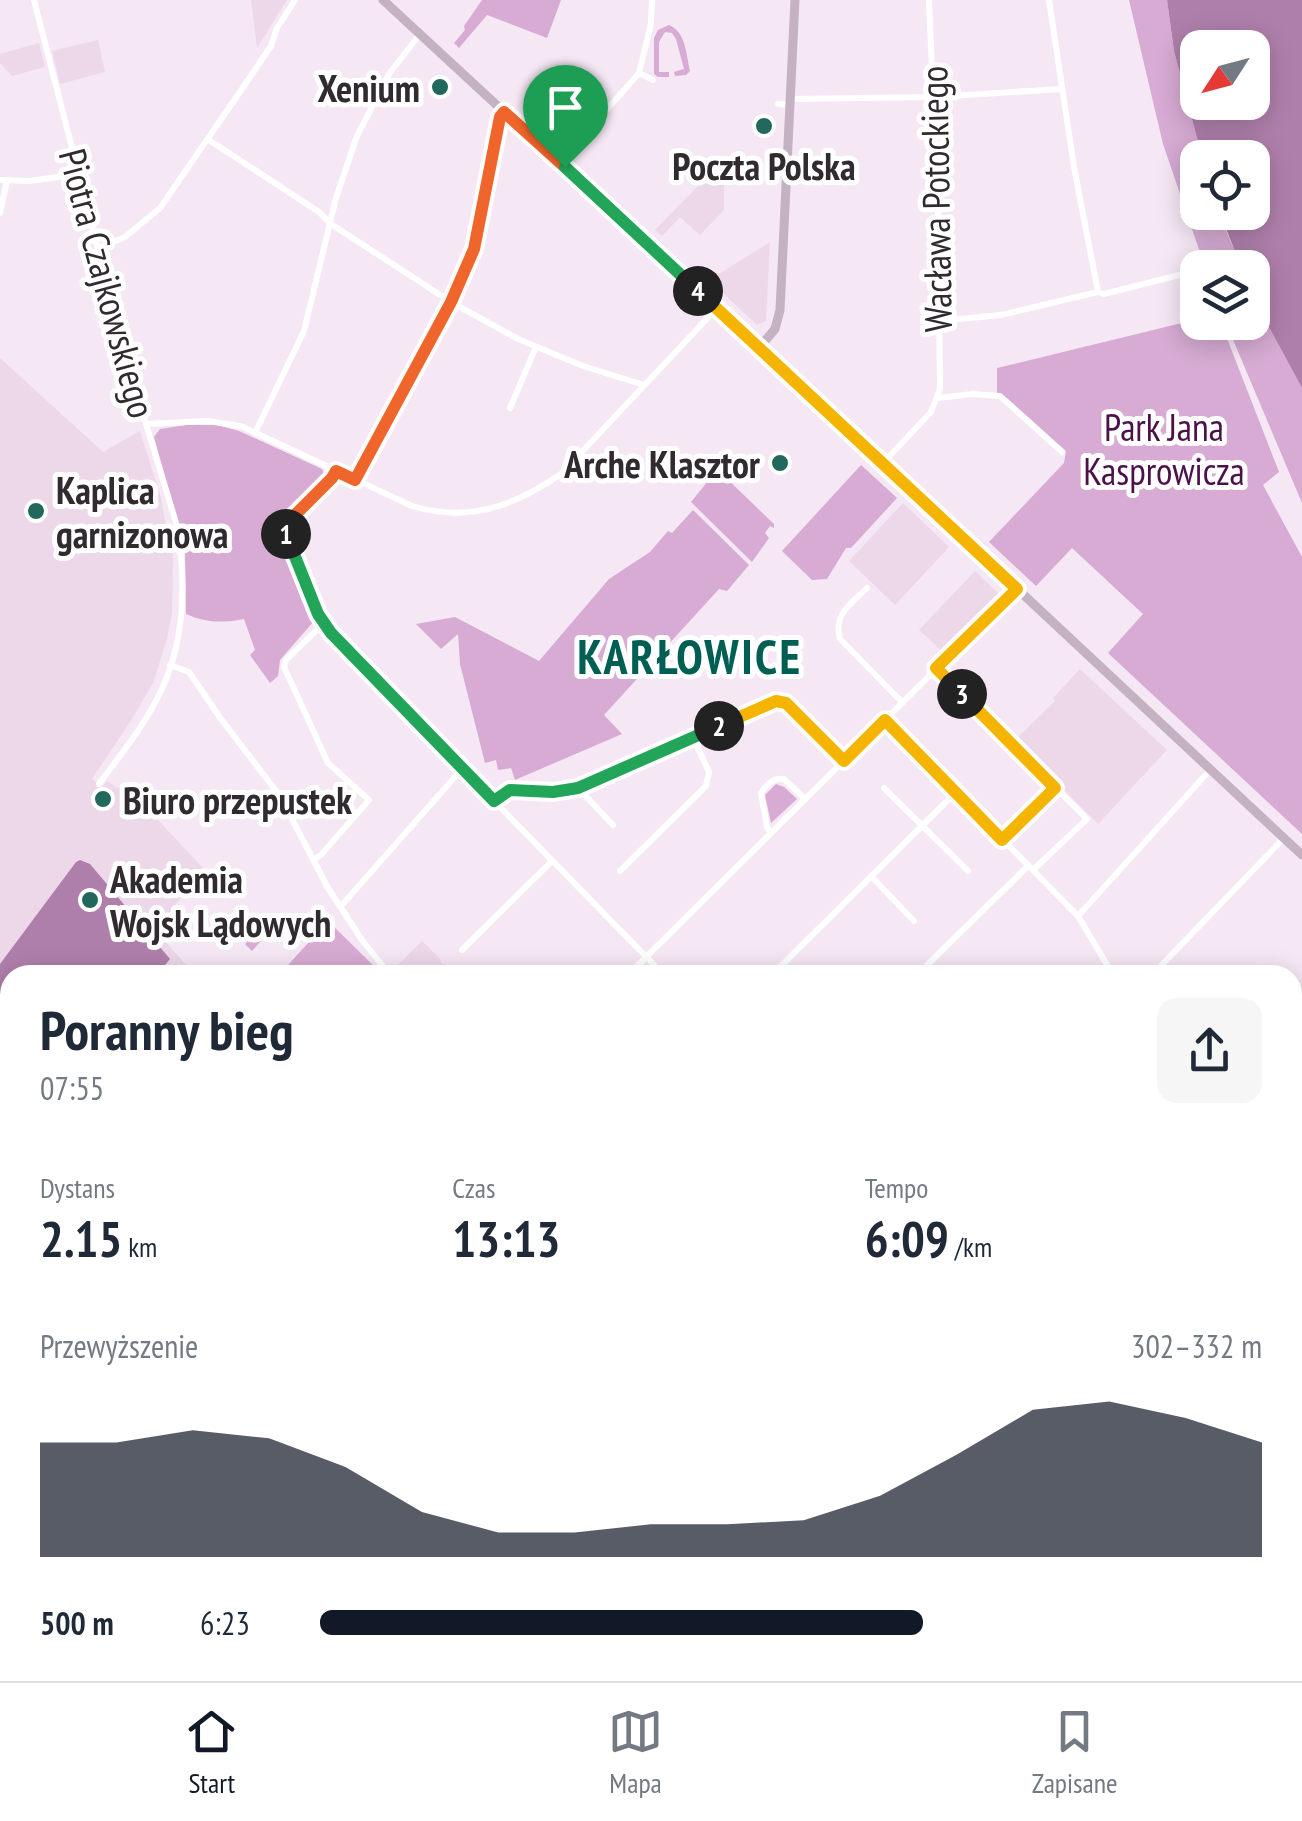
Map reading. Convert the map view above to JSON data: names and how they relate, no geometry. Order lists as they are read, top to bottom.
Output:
{
  "streets": {
    "street": ["Wacława Potockiego", "Piotra Czajkowskiego"]
  },
  "districts": ["KARŁOWICE"],
  "parks": ["Park Jana Kasprowicza"],
  "places": [
    "Xenium",
    "Poczta Polska",
    "Arche Klasztor",
    "Kaplica garnizonowa",
    "Biuro przepustek",
    "Akademia Wojsk Lądowych"
  ],
  "north": "bottom left",
  "page": {
    "pins": [
      "4",
      "1",
      "3",
      "2"
    ],
    "heading": ["Poranny bieg", "07:55"],
    "stats": [
      ["Dystans", "2.15 km"],
      ["Czas", "13:13"],
      ["Tempo", "6:09 /km"]
    ],
    "chart": ["Przewyższenie", "302–332 m"],
    "list": [
      {
        "name": "500 m",
        "note": "6:23"
      }
    ],
    "tabs": ["Start", "Mapa", "Zapisane"]
  }
}
